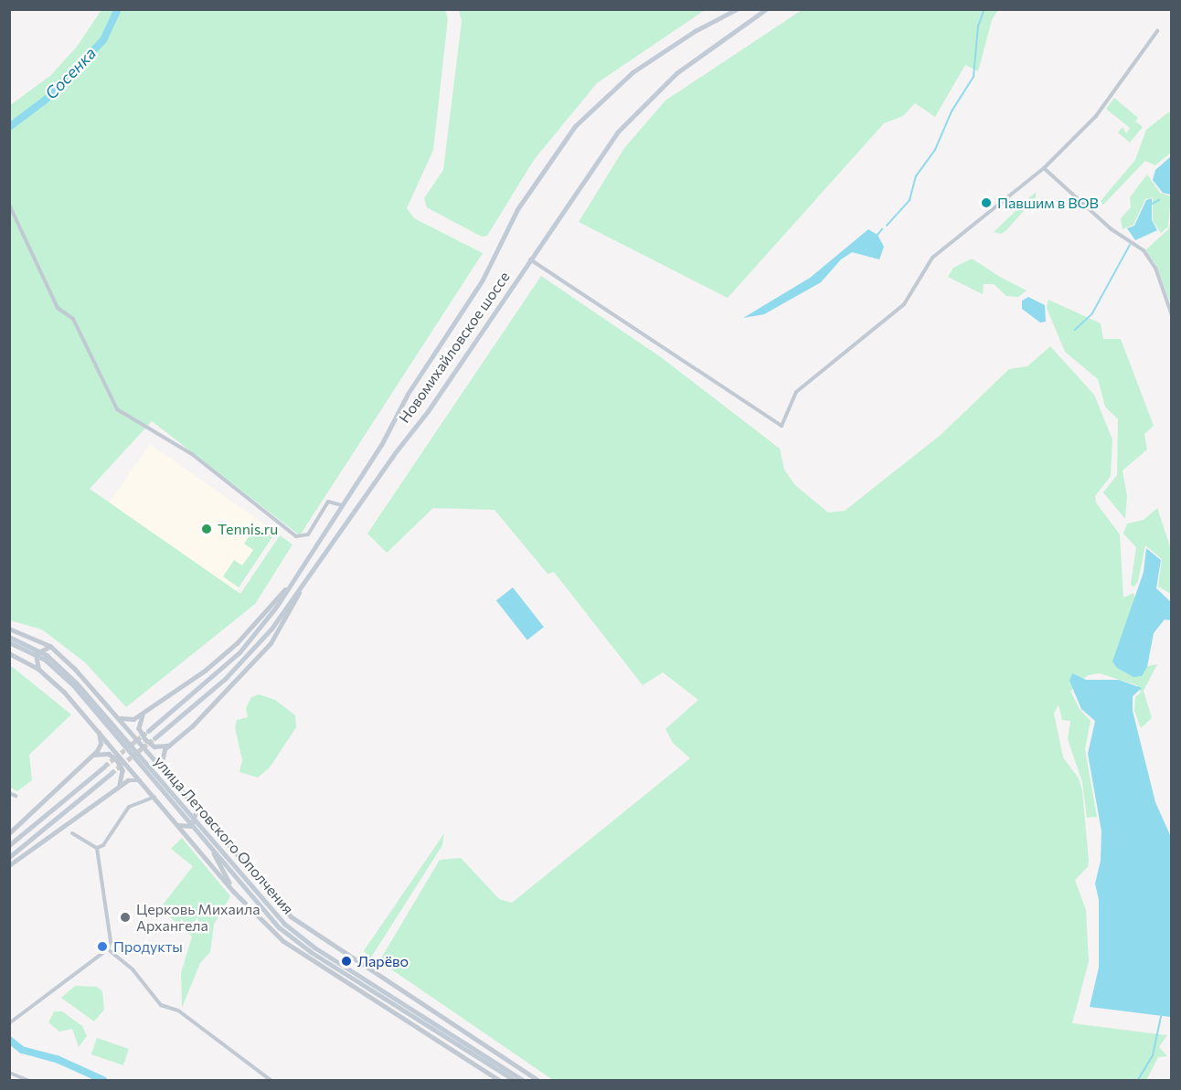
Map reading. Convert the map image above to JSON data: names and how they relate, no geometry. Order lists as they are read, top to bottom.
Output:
{
  "streets": {
    "main road": ["Новомихайловское шоссе", "улица Летовского Ополчения"]
  },
  "water": ["Сосенка"],
  "places": [
    "Павшим в ВОВ",
    "Tennis.ru",
    "Церковь Михаила Архангела",
    "Продукты",
    "Ларёво"
  ]
}
